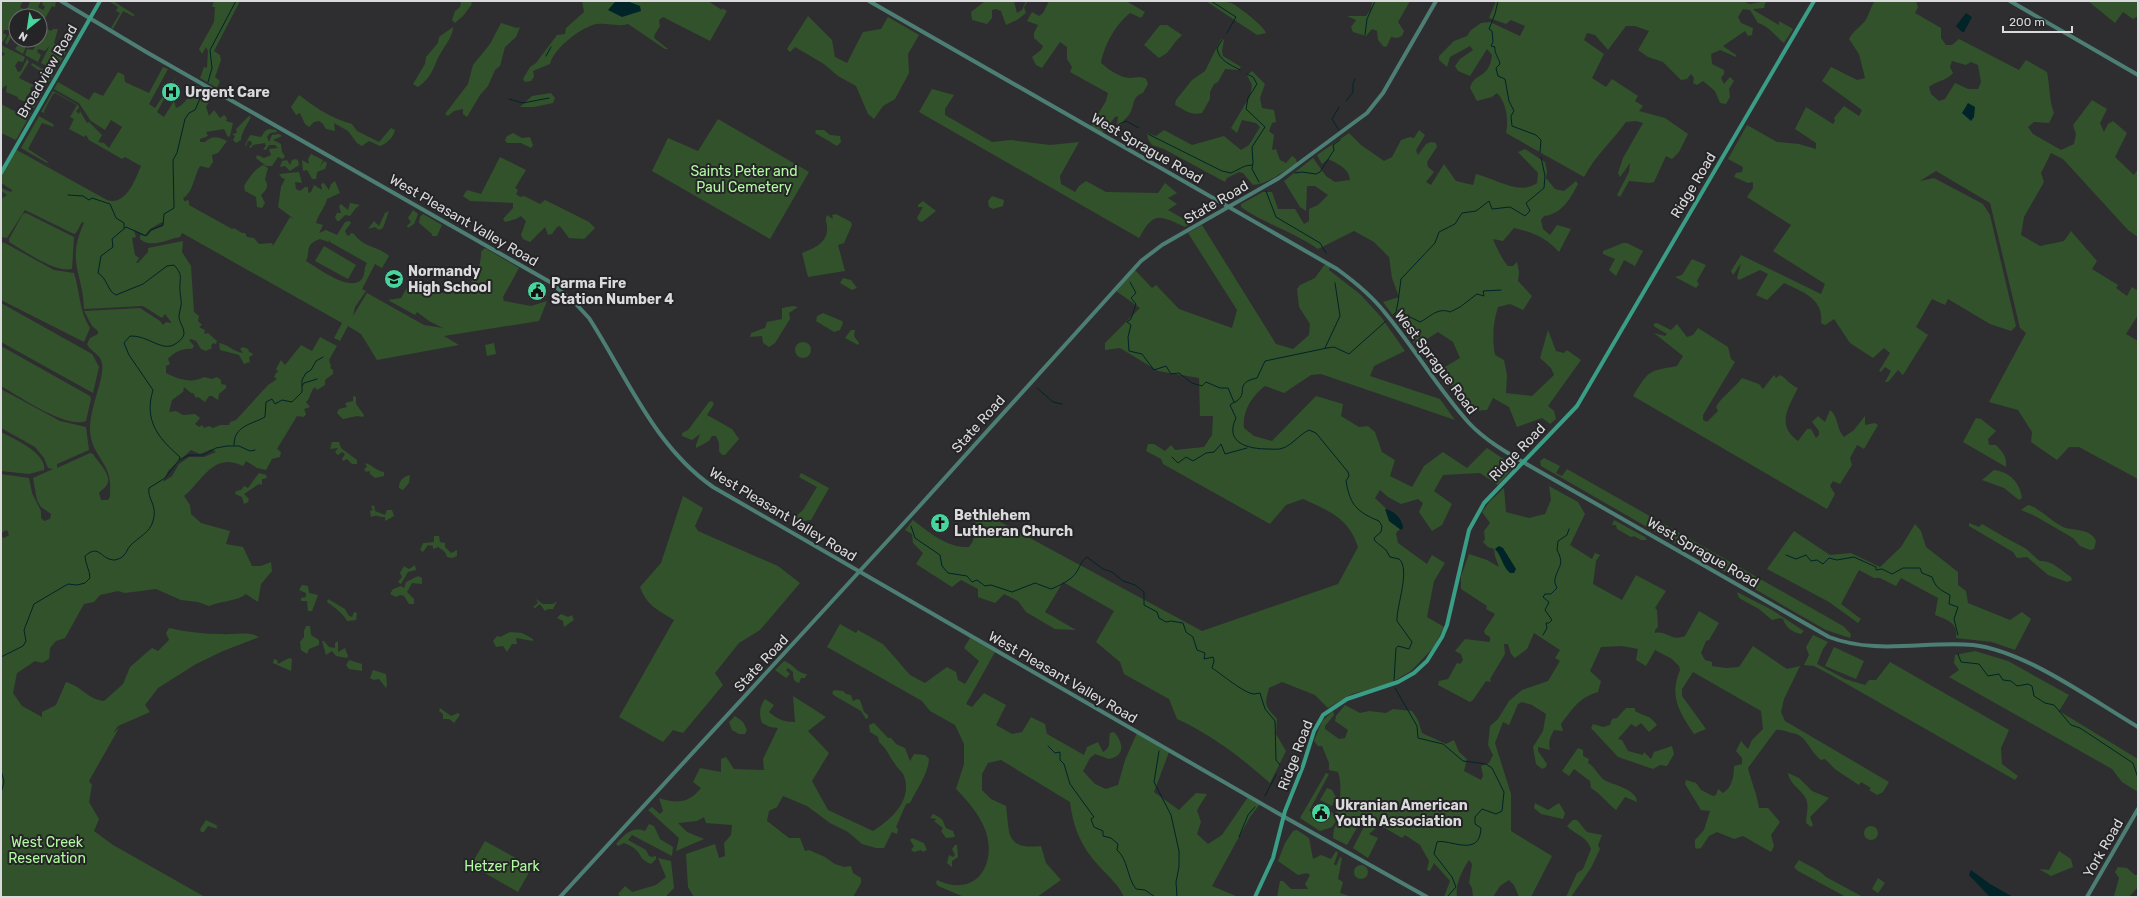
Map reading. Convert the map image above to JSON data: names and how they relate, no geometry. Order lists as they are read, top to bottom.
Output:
{
  "streets": {
    "main road": [
      "Broadview Road",
      "West Sprague Road",
      "Ridge Road",
      "State Road",
      "West Pleasant Valley Road",
      "York Road"
    ]
  },
  "crossings": [
    ["Broadview Road", "West Pleasant Valley Road"],
    ["West Sprague Road", "Ridge Road"],
    ["West Sprague Road", "State Road"],
    ["Ridge Road", "West Pleasant Valley Road"],
    ["State Road", "West Pleasant Valley Road"]
  ],
  "parks": ["Saints Peter and Paul Cemetery", "West Creek Reservation", "Hetzer Park"],
  "places": {
    "hospital": ["Urgent Care"],
    "school or university": ["Normandy High School"],
    "public building": ["Parma Fire Station Number 4", "Ukranian American Youth Association"],
    "church": ["Bethlehem Lutheran Church"]
  },
  "scale_bar": "200 m",
  "north": "bottom left"
}
